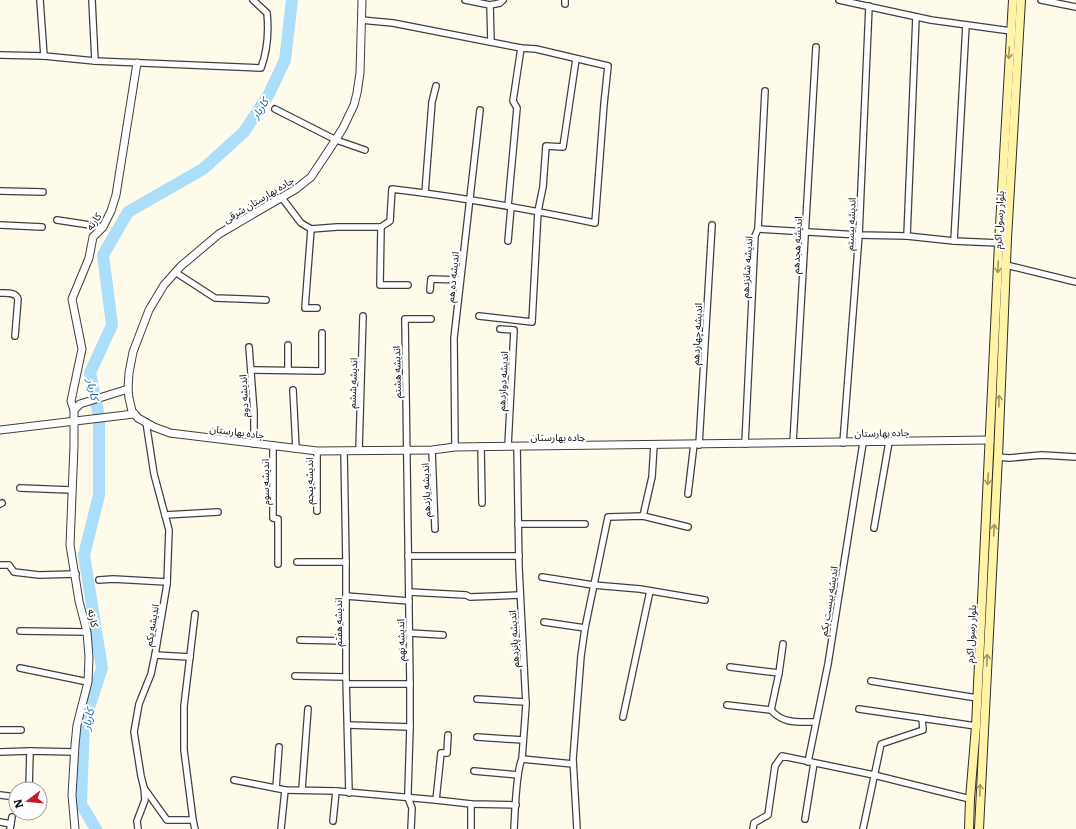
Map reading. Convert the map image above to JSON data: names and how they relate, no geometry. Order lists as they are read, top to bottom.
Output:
{
  "streets": {
    "main road": ["بلوار رسول اکرم"],
    "street": [
      "جاده بهارستان شرقی",
      "کارته",
      "اندیشه بیستم",
      "اندیشه هجدهم",
      "اندیشه شانزدهم",
      "اندیشه ده هم",
      "اندیشه چهاردهم",
      "اندیشه هشتم",
      "اندیشه دوازدهم",
      "اندیشه ششم",
      "اندیشه دوم",
      "جاده بهارستان",
      "اندیشه پنجم",
      "اندیشه سوم",
      "اندیشه یازدهم",
      "اندیشه بیست یکم",
      "اندیشه هفتم",
      "اندیشه یکم",
      "اندیشه پانزدهم",
      "اندیشه نهم"
    ]
  },
  "crossings": [
    ["جاده بهارستان شرقی", "جاده بهارستان"],
    ["بلوار رسول اکرم", "جاده بهارستان"],
    ["اندیشه بیستم", "جاده بهارستان"],
    ["اندیشه هجدهم", "جاده بهارستان"],
    ["اندیشه شانزدهم", "جاده بهارستان"],
    ["اندیشه ده هم", "جاده بهارستان"],
    ["اندیشه چهاردهم", "جاده بهارستان"],
    ["اندیشه هشتم", "جاده بهارستان"],
    ["اندیشه هشتم", "اندیشه نهم"],
    ["اندیشه دوازدهم", "جاده بهارستان"],
    ["اندیشه ششم", "جاده بهارستان"],
    ["اندیشه دوم", "جاده بهارستان"],
    ["جاده بهارستان", "اندیشه پنجم"],
    ["جاده بهارستان", "اندیشه سوم"],
    ["جاده بهارستان", "اندیشه یازدهم"],
    ["جاده بهارستان", "اندیشه بیست یکم"],
    ["جاده بهارستان", "اندیشه هفتم"],
    ["جاده بهارستان", "اندیشه یکم"],
    ["جاده بهارستان", "اندیشه پانزدهم"],
    ["جاده بهارستان", "اندیشه نهم"]
  ],
  "water": ["کاربار"],
  "north": "left"
}
